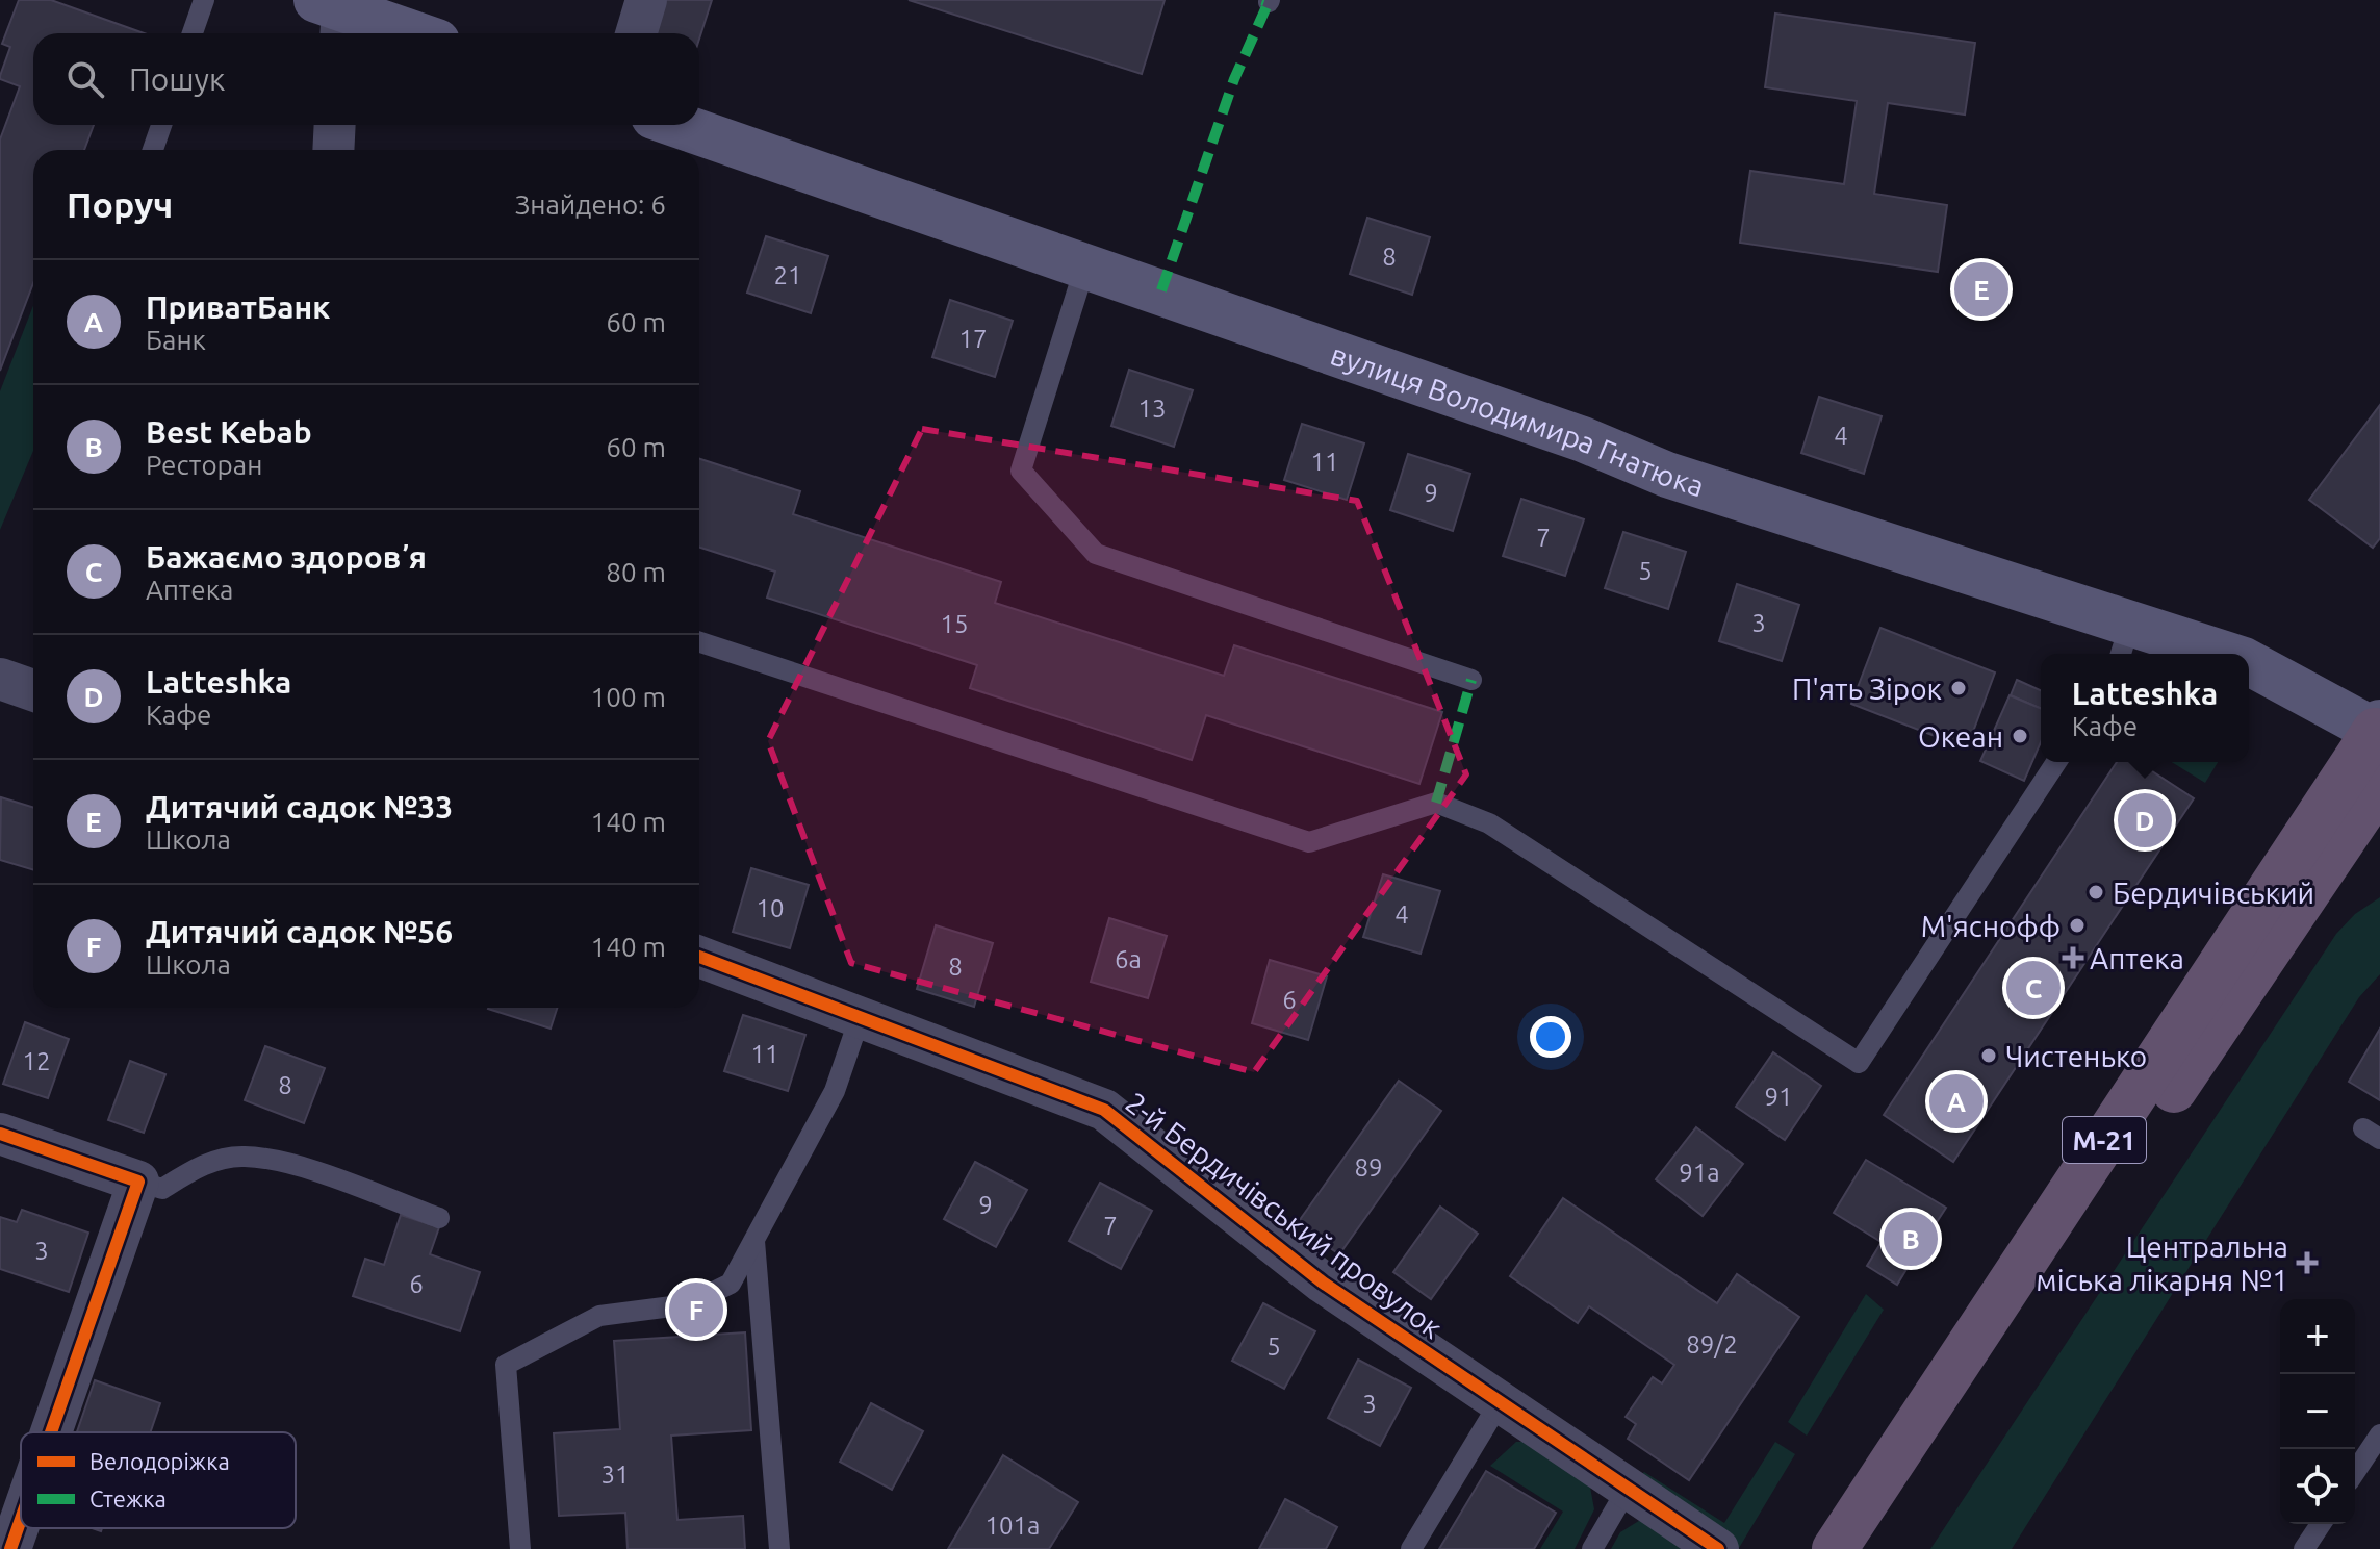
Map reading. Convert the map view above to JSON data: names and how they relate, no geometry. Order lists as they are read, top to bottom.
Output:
{
  "streets": {
    "highway": ["М-21"],
    "main road": ["вулиця Володимира Гнатюка"],
    "street": ["2-й Бердичівський провулок"]
  },
  "crossings": [
    ["вулиця Володимира Гнатюка", "М-21"]
  ],
  "places": {
    "other": [
      "П'ять Зірок",
      "Океан",
      "Бердичівський",
      "М'яснофф",
      "Чистенько"
    ],
    "health": ["Аптека", "Центральна міська лікарня №1"]
  },
  "house_numbers": [
    "8",
    "21",
    "17",
    "13",
    "4",
    "11",
    "9",
    "7",
    "5",
    "3",
    "15",
    "10",
    "4",
    "6а",
    "8",
    "6",
    "11",
    "12",
    "8",
    "91",
    "89",
    "91а",
    "9",
    "7",
    "3",
    "6",
    "89/2",
    "5",
    "3",
    "31",
    "101а"
  ],
  "legend": ["Велодоріжка", "Стежка"],
  "page": {
    "search": "Пошук",
    "heading": ["Поруч", "Знайдено: 6"],
    "pins": [
      "E",
      "D",
      "C",
      "A",
      "B",
      "F"
    ],
    "list": [
      {
        "mark": "A",
        "name": "ПриватБанк",
        "note": "Банк",
        "value": "60 m"
      },
      {
        "mark": "B",
        "name": "Best Kebab",
        "note": "Ресторан",
        "value": "60 m"
      },
      {
        "mark": "C",
        "name": "Бажаємо здоровʼя",
        "note": "Аптека",
        "value": "80 m"
      },
      {
        "mark": "D",
        "name": "Latteshka",
        "note": "Кафе",
        "value": "100 m"
      },
      {
        "mark": "E",
        "name": "Дитячий садок №33",
        "note": "Школа",
        "value": "140 m"
      },
      {
        "mark": "F",
        "name": "Дитячий садок №56",
        "note": "Школа",
        "value": "140 m"
      }
    ],
    "popup": ["Latteshka", "Кафе"],
    "map_buttons": ["+", "−"]
  }
}
